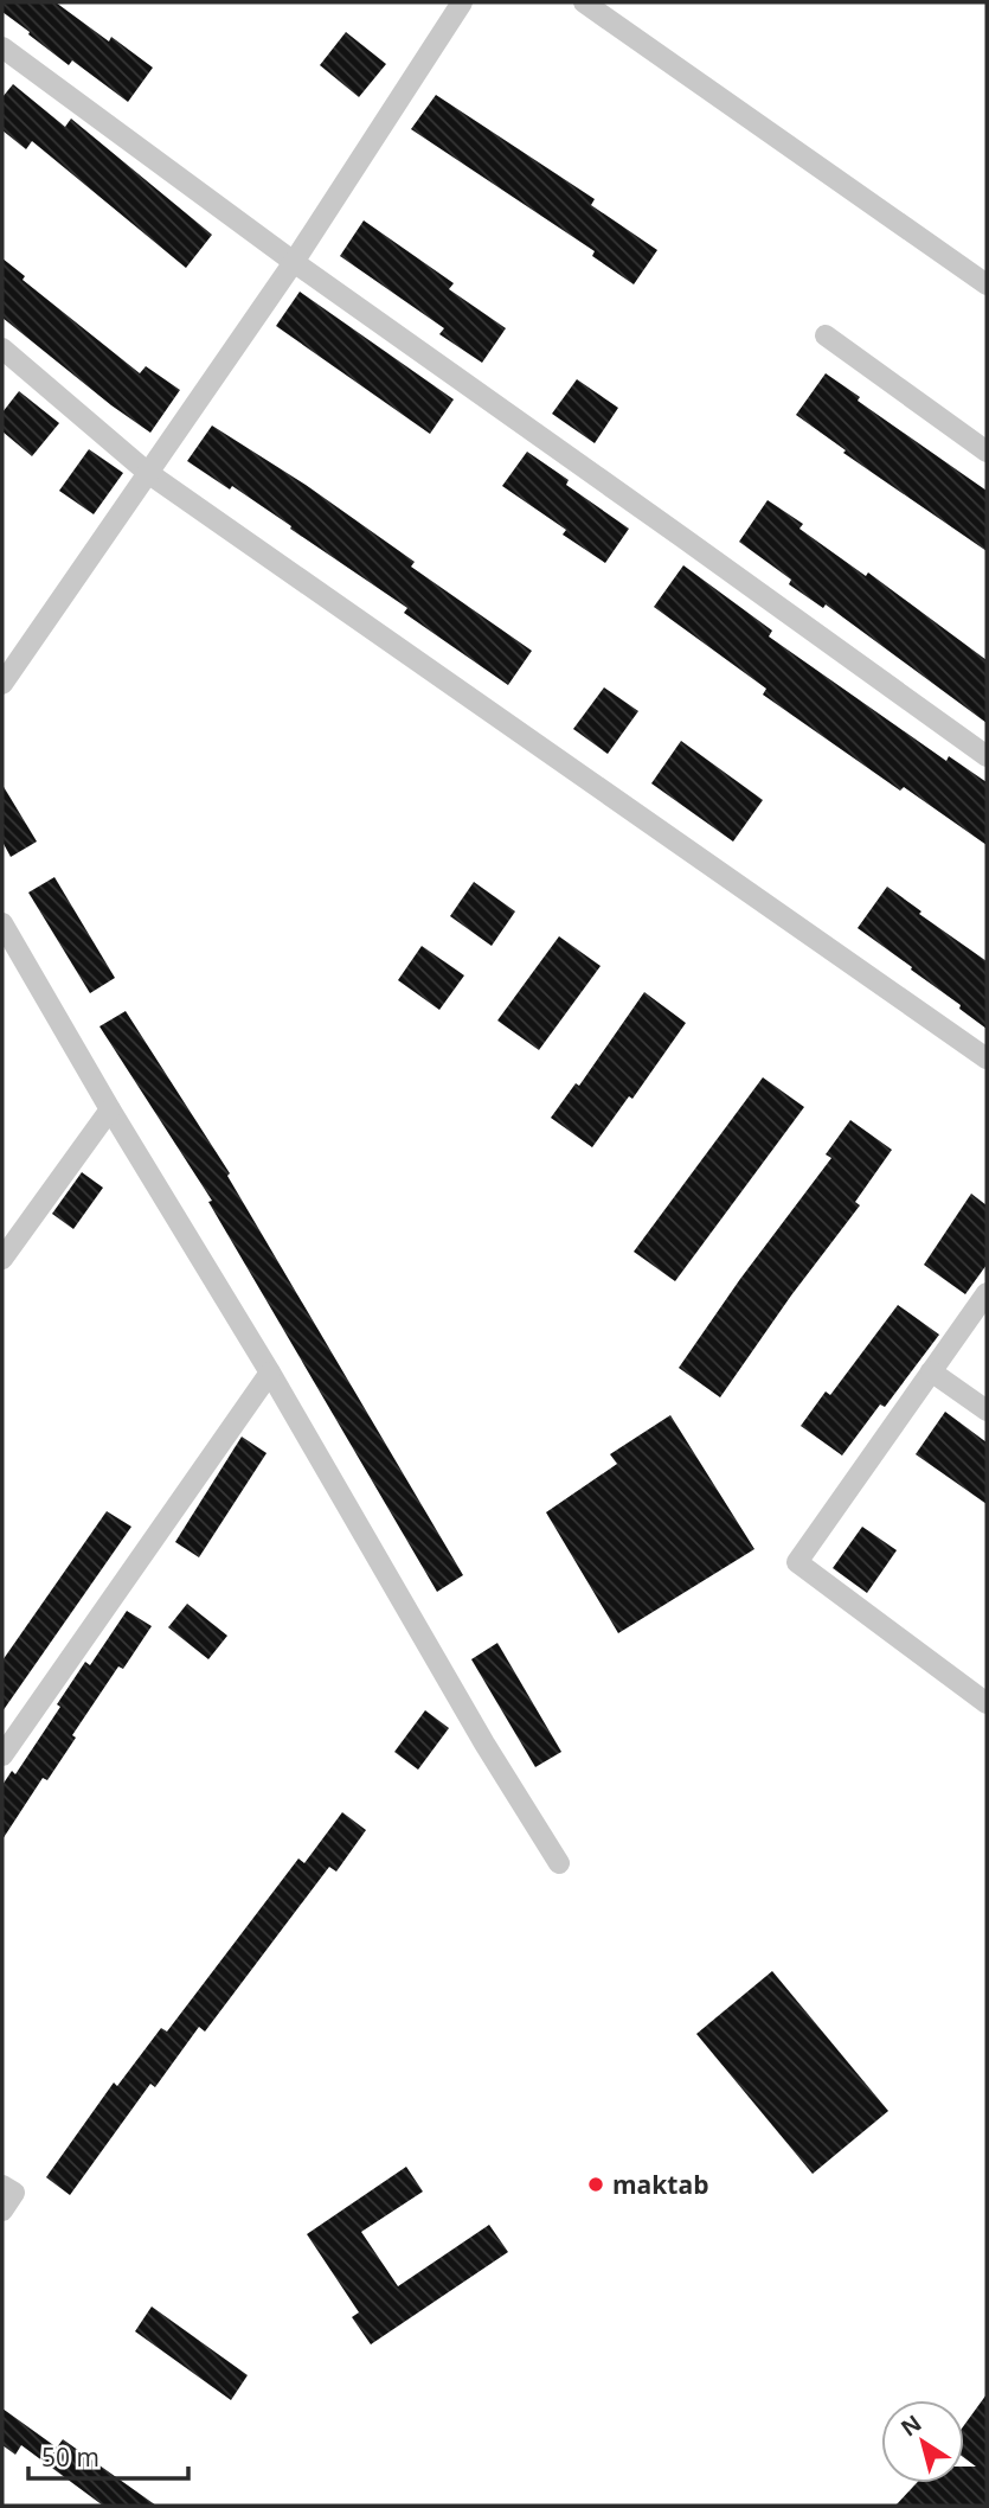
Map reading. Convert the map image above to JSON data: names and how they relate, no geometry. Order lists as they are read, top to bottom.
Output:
{
  "places": ["maktab"],
  "scale_bar": "50 m",
  "north": "top left"
}
